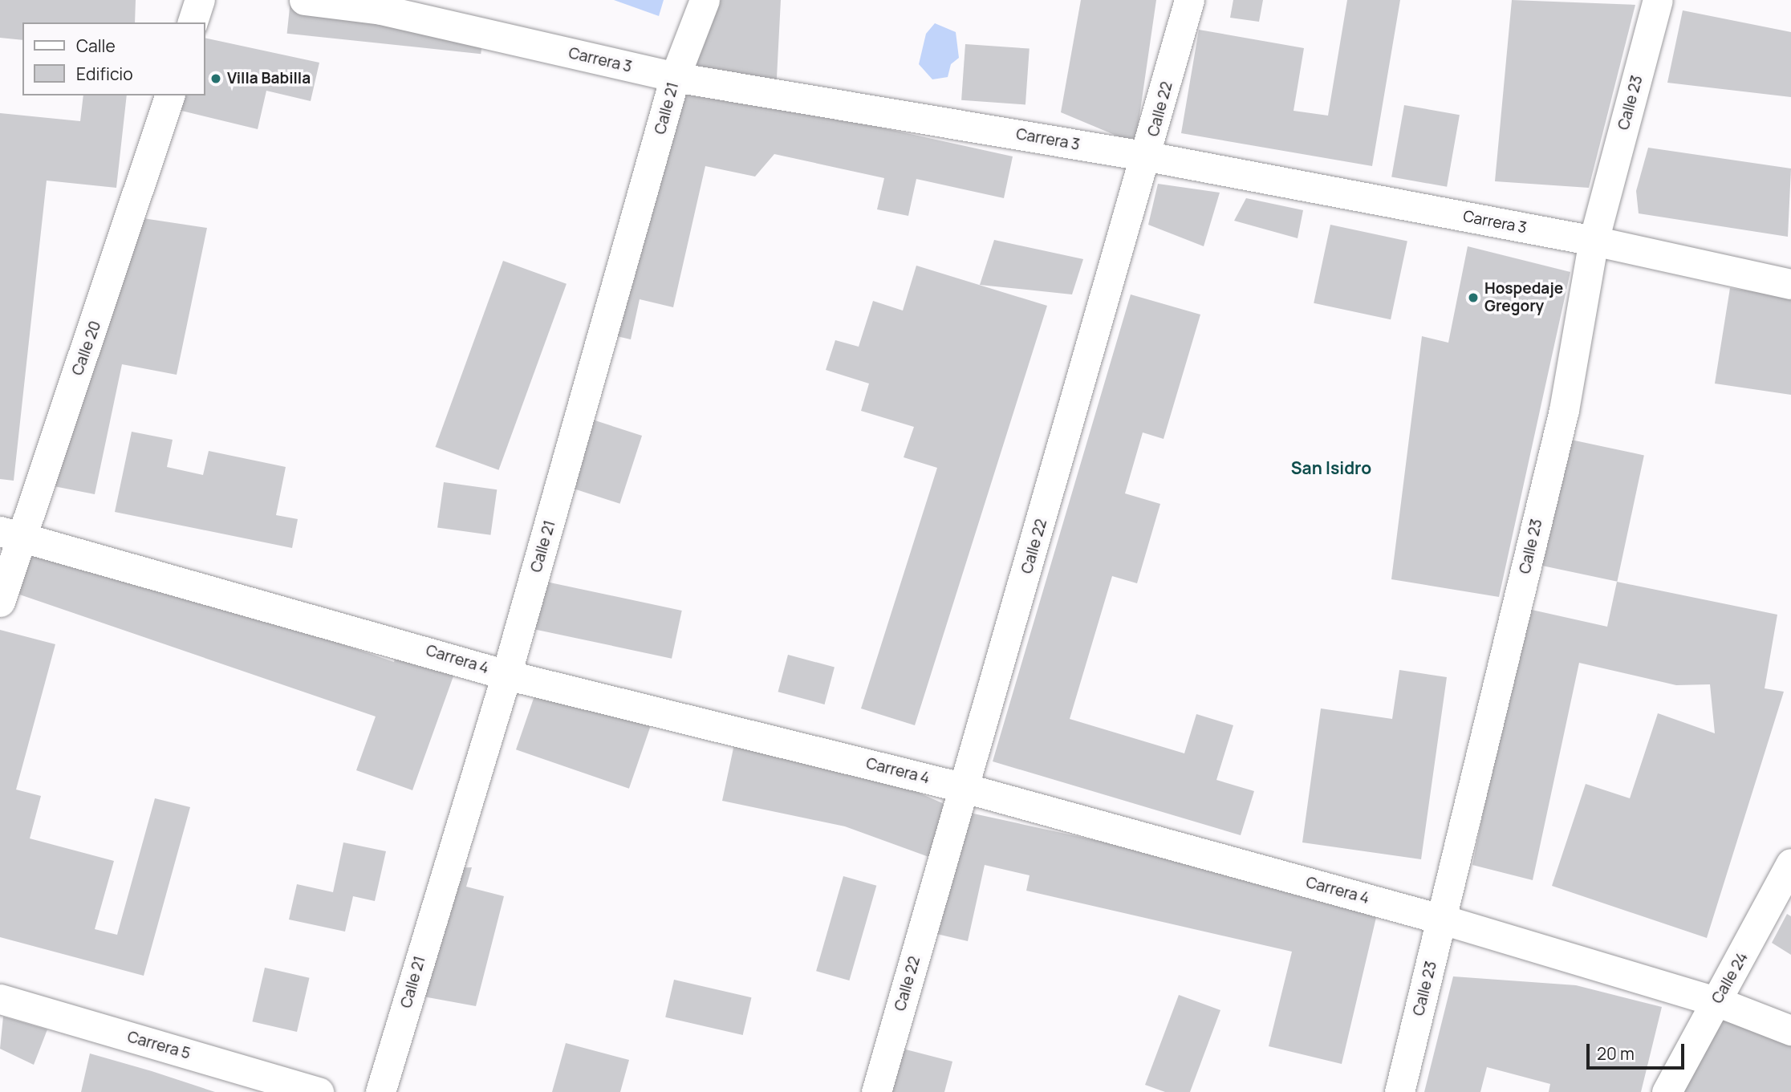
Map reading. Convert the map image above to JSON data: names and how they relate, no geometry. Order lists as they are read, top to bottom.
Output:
{
  "streets": {
    "street": [
      "Carrera 3",
      "Calle 23",
      "Calle 21",
      "Calle 22",
      "Calle 20",
      "Carrera 4",
      "Calle 24",
      "Carrera 5"
    ]
  },
  "crossings": [
    ["Carrera 3", "Calle 23"],
    ["Carrera 3", "Calle 21"],
    ["Carrera 3", "Calle 22"],
    ["Calle 23", "Carrera 4"],
    ["Calle 21", "Carrera 4"],
    ["Calle 22", "Carrera 4"],
    ["Calle 20", "Carrera 4"],
    ["Carrera 4", "Calle 24"]
  ],
  "districts": ["San Isidro"],
  "places": ["Villa Babilla", "Hospedaje Gregory"],
  "legend": ["Calle", "Edificio"],
  "scale_bar": "20 m"
}
